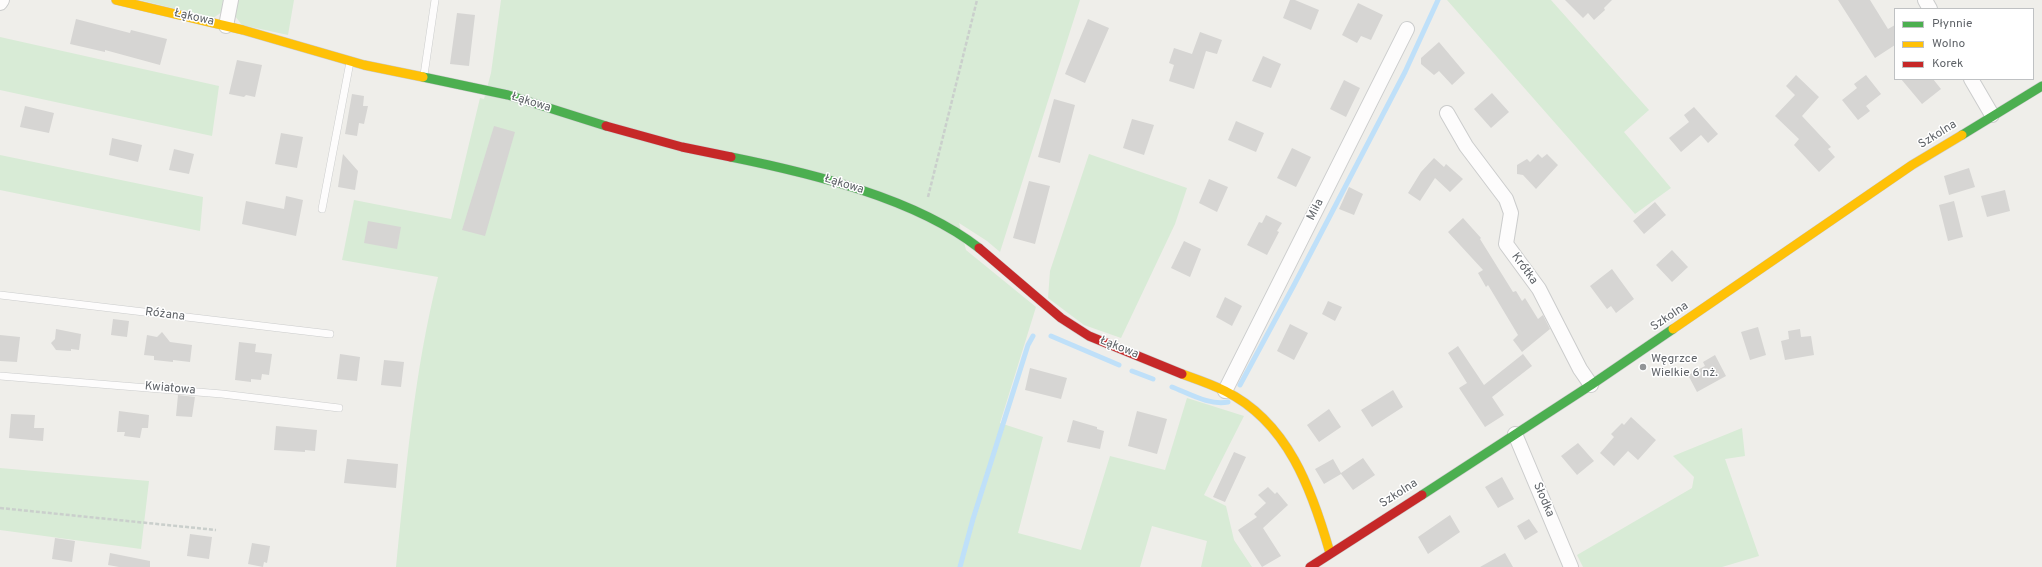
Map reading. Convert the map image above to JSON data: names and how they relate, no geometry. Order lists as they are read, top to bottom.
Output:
{
  "streets": {
    "street": [
      "Łąkowa",
      "Szkolna",
      "Miła",
      "Krótka",
      "Słodka"
    ],
    "lane": ["Różana", "Kwiatowa"]
  },
  "crossings": [
    ["Łąkowa", "Szkolna"],
    ["Łąkowa", "Miła"],
    ["Szkolna", "Krótka"],
    ["Szkolna", "Słodka"]
  ],
  "places": ["Węgrzce Wielkie 6 nż."],
  "legend": ["Płynnie", "Wolno", "Korek"]
}
